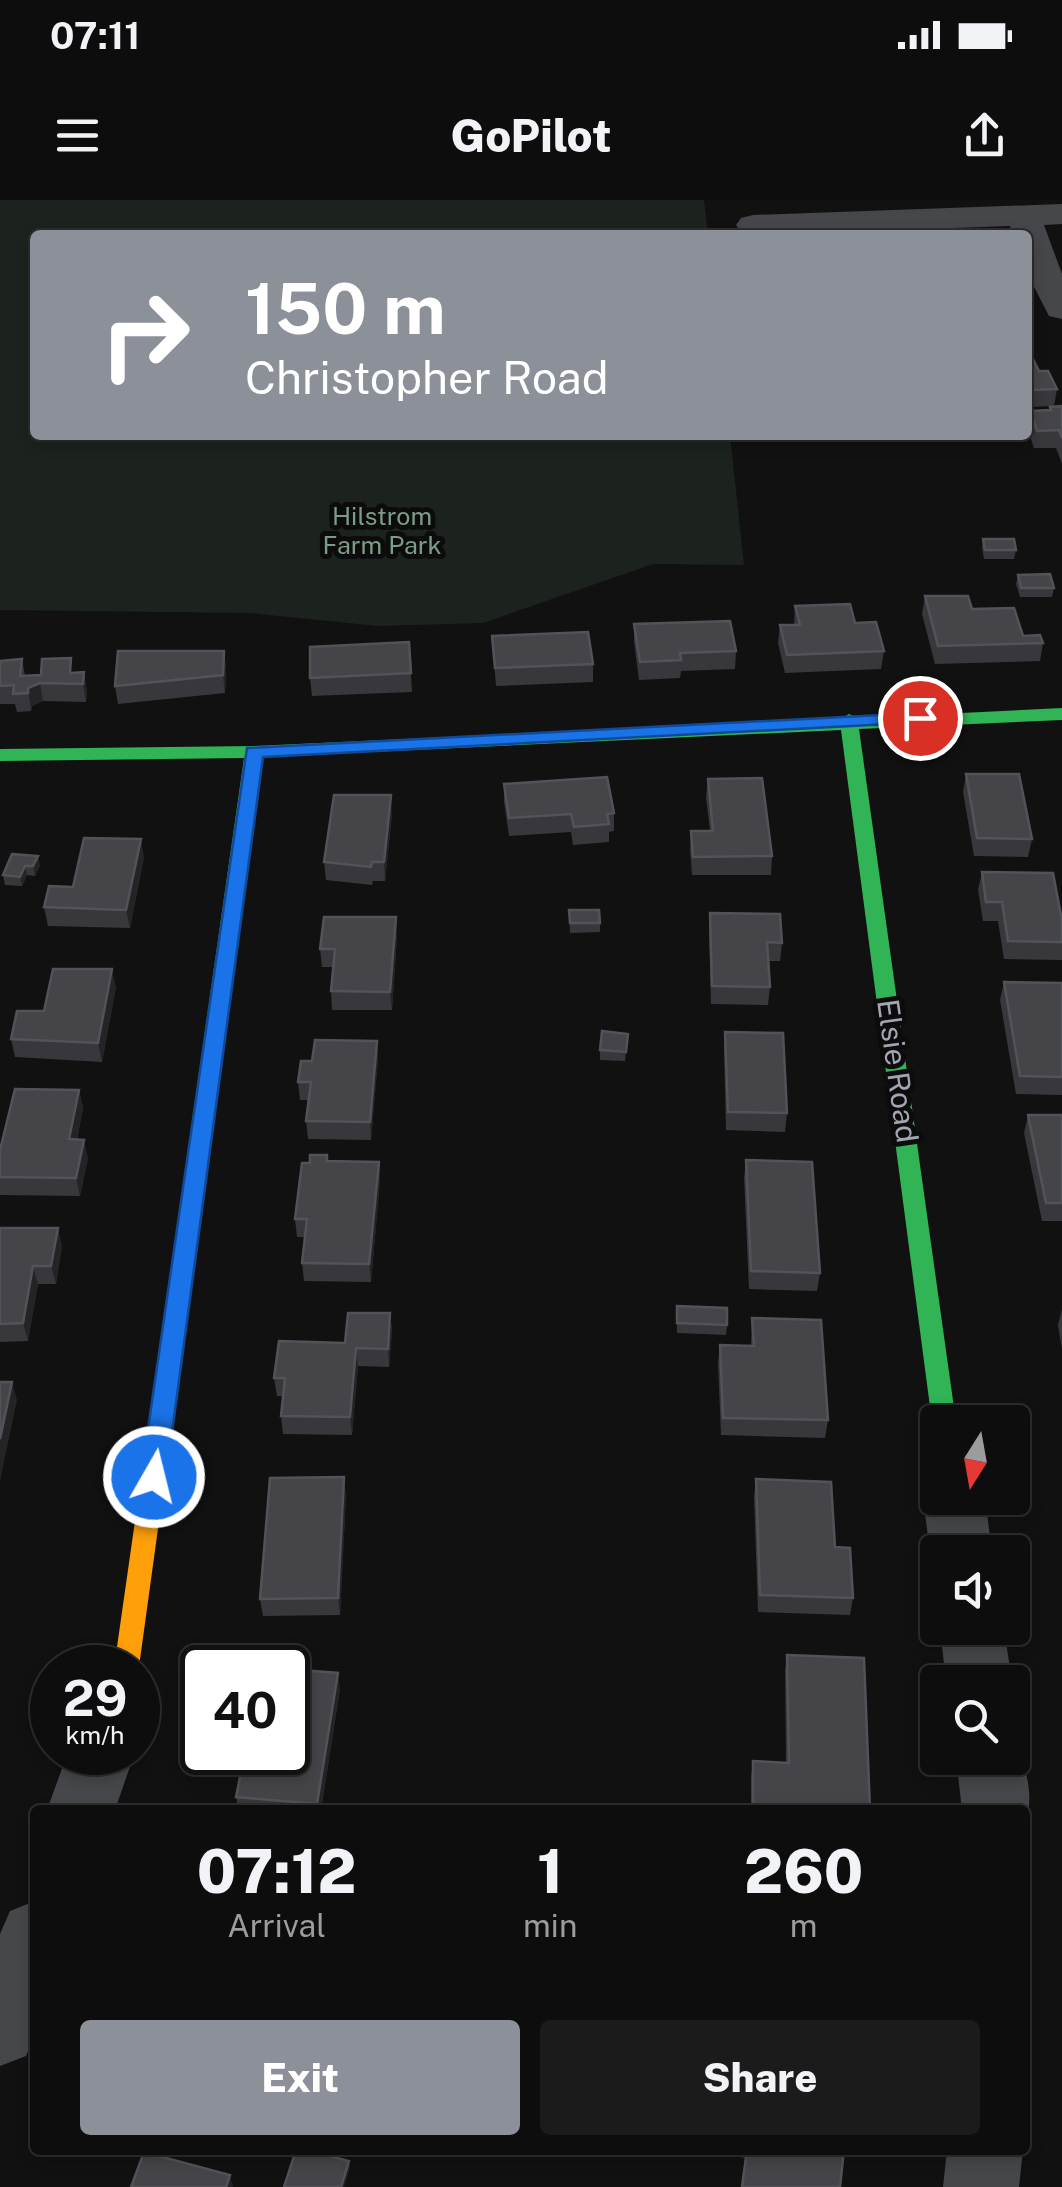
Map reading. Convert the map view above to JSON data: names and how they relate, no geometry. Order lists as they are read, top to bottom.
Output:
{
  "streets": {
    "street": ["Elsie Road"]
  },
  "parks": ["Hilstrom Farm Park"],
  "north": "bottom",
  "page": {
    "status": "07:11",
    "header": "GoPilot",
    "turn": ["150 m", "Christopher Road"],
    "speed": "29 km/h",
    "limit": "40",
    "eta": [
      "07:12",
      "Arrival",
      "1",
      "min",
      "260",
      "m"
    ],
    "buttons": ["Exit", "Share"]
  }
}
